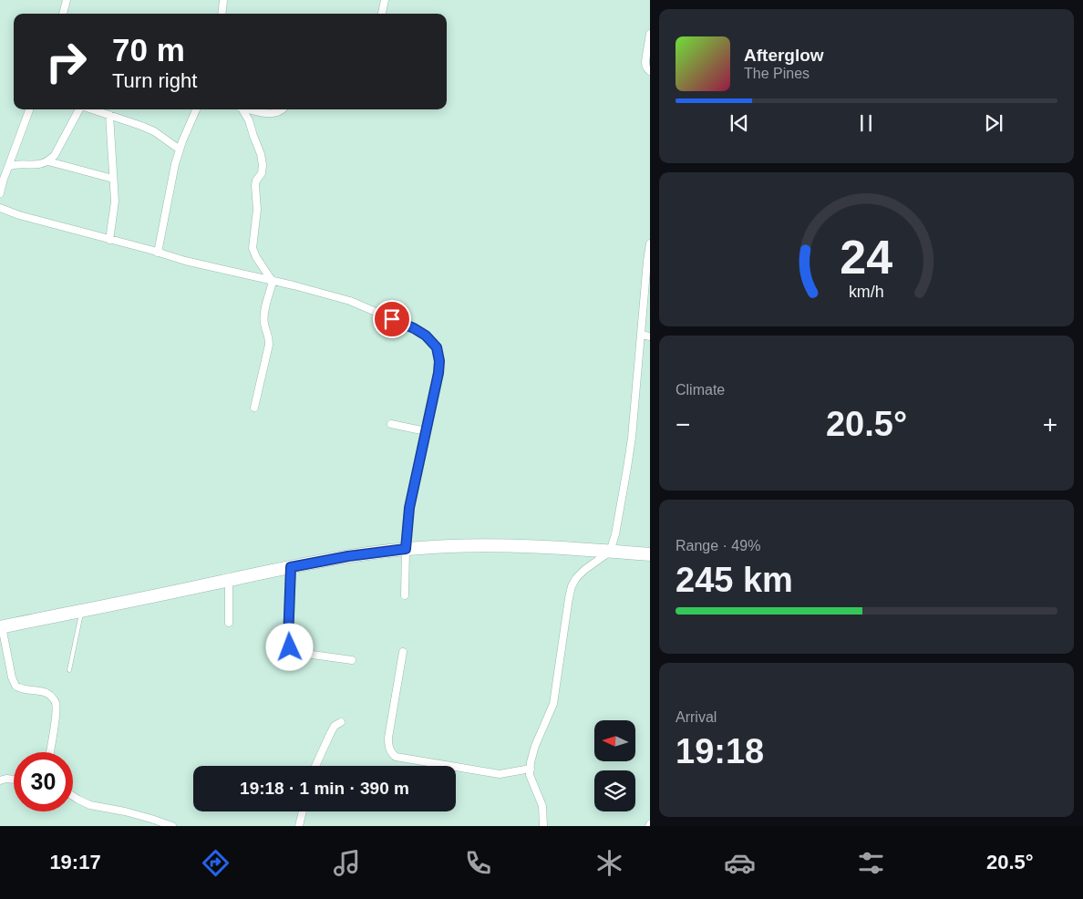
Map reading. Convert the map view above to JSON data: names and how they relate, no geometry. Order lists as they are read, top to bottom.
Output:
{
  "north": "left",
  "page": {
    "turn": ["70 m", "Turn right"],
    "song": ["Afterglow", "The Pines"],
    "tile": [
      "Climate",
      ["Range · 49%", "245 km"],
      ["Arrival", "19:18"]
    ],
    "heat": ["−", "20.5°", "+"],
    "limit": "30",
    "trip": "19:18 · 1 min · 390 m",
    "tabs": ["19:17", "20.5°"],
    "gauge": ["24", "km/h"]
  }
}
